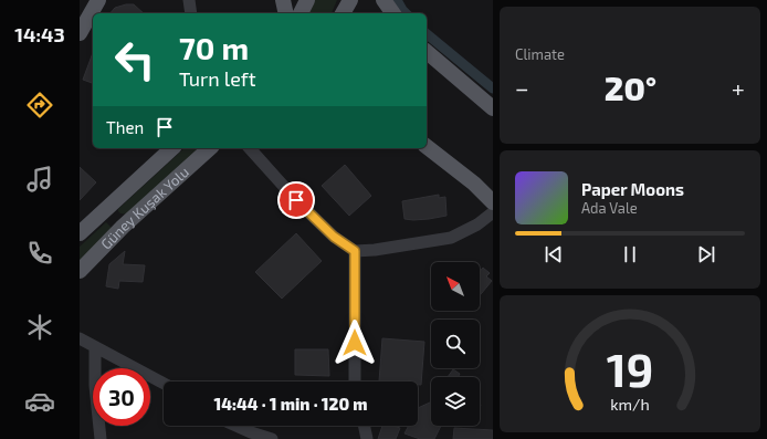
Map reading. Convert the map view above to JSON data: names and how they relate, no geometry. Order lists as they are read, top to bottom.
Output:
{
  "streets": {
    "main road": ["Güney Kuşak Yolu"]
  },
  "north": "top left",
  "page": {
    "tabs": "14:43",
    "tile": "Climate",
    "turn": ["70 m", "Turn left"],
    "heat": ["−", "20°", "+"],
    "then": "Then",
    "song": ["Paper Moons", "Ada Vale"],
    "limit": "30",
    "trip": "14:44 · 1 min · 120 m",
    "gauge": ["19", "km/h"]
  }
}
